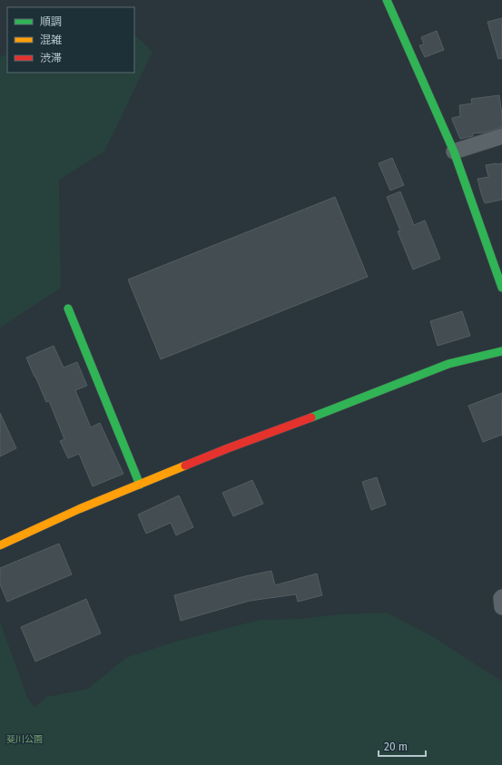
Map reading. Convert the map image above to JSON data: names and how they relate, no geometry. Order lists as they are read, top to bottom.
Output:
{
  "parks": ["斐川公園"],
  "legend": ["順調", "混雑", "渋滞"],
  "scale_bar": "20 m"
}
